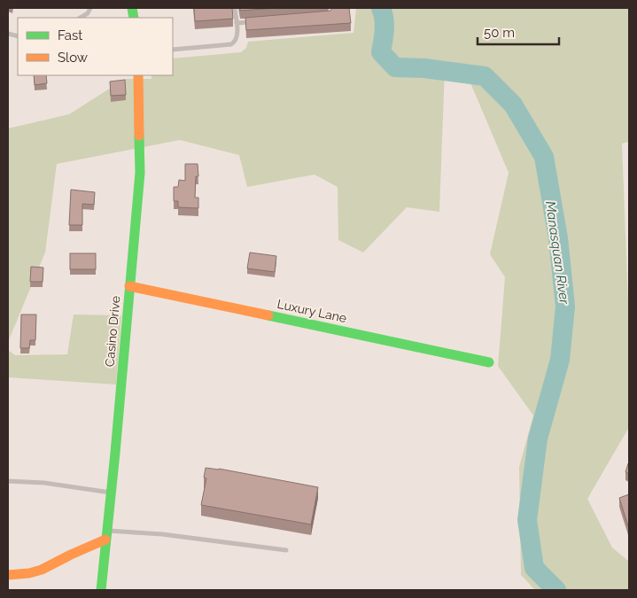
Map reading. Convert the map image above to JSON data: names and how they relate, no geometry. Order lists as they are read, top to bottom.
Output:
{
  "streets": {
    "street": ["Luxury Lane", "Casino Drive"]
  },
  "crossings": [
    ["Luxury Lane", "Casino Drive"]
  ],
  "water": ["Manasquan River"],
  "legend": ["Fast", "Slow"],
  "scale_bar": "50 m"
}
